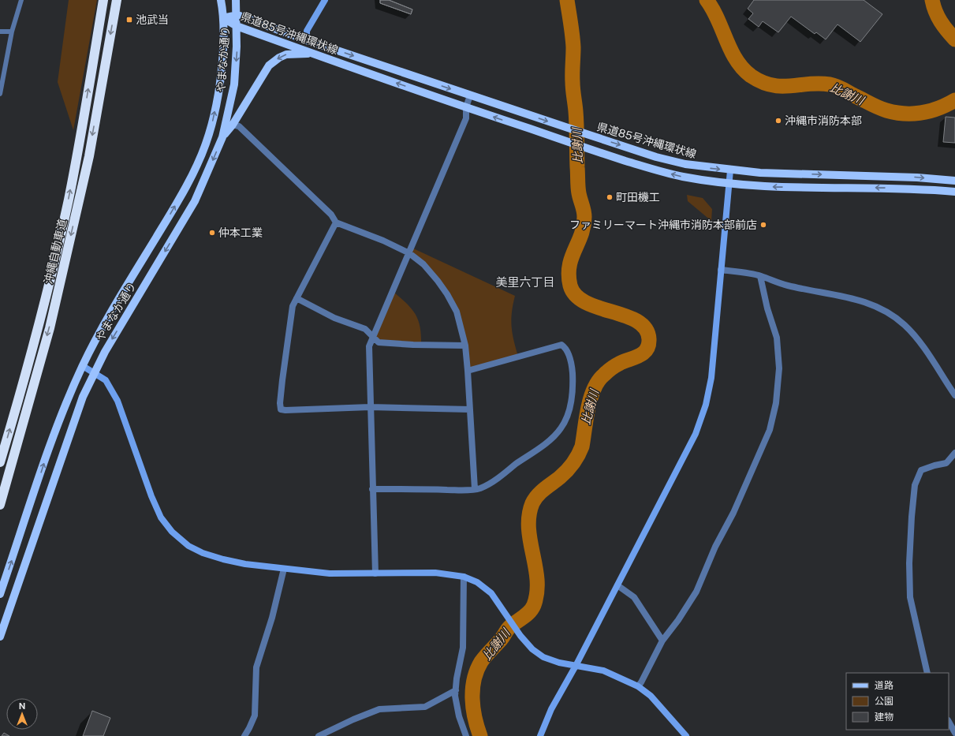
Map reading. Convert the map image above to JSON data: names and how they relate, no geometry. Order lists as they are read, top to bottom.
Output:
{
  "streets": {
    "highway": ["沖縄自動車道"],
    "main road": ["県道85号沖縄環状線", "やまなか通り"]
  },
  "crossings": [
    ["県道85号沖縄環状線", "やまなか通り"]
  ],
  "districts": ["美里六丁目"],
  "water": ["比謝川"],
  "places": {
    "transit": ["池武当"],
    "other": [
      "沖縄市消防本部",
      "町田機工",
      "ファミリーマート沖縄市消防本部前店",
      "仲本工業"
    ]
  },
  "legend": ["道路", "公園", "建物"],
  "north": "top"
}
